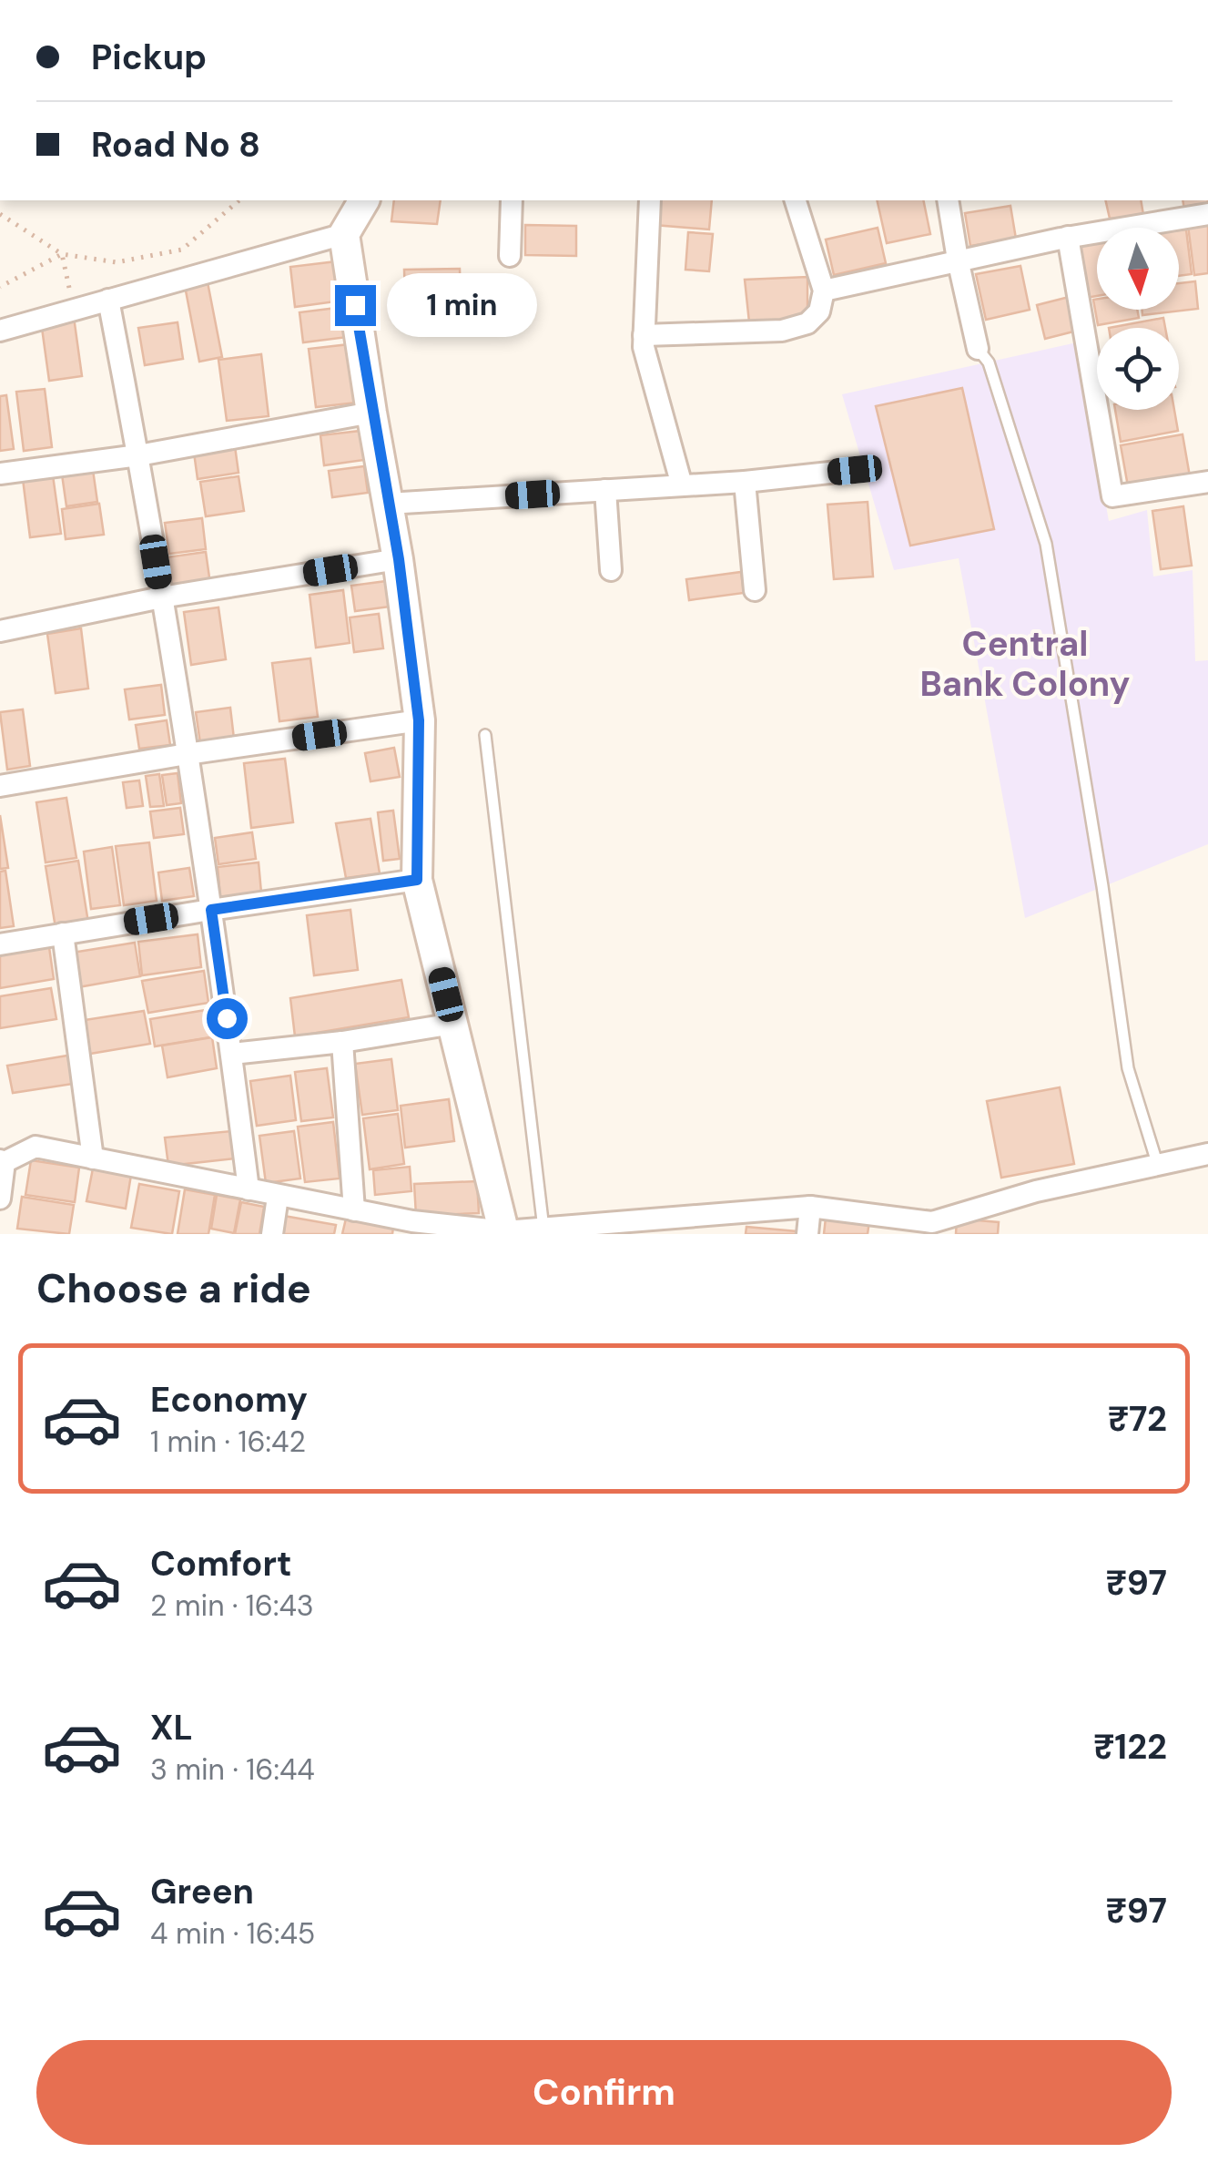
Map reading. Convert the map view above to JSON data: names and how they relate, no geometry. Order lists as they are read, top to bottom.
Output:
{
  "districts": ["Central Bank Colony"],
  "north": "bottom",
  "page": {
    "banner": ["Pickup", "Road No 8"],
    "bubble": "1 min",
    "heading": "Choose a ride",
    "list": [
      {
        "name": "Economy",
        "note": "1 min · 16:42",
        "value": "₹72"
      },
      {
        "name": "Comfort",
        "note": "2 min · 16:43",
        "value": "₹97"
      },
      {
        "name": "XL",
        "note": "3 min · 16:44",
        "value": "₹122"
      },
      {
        "name": "Green",
        "note": "4 min · 16:45",
        "value": "₹97"
      }
    ],
    "buttons": "Confirm"
  }
}
